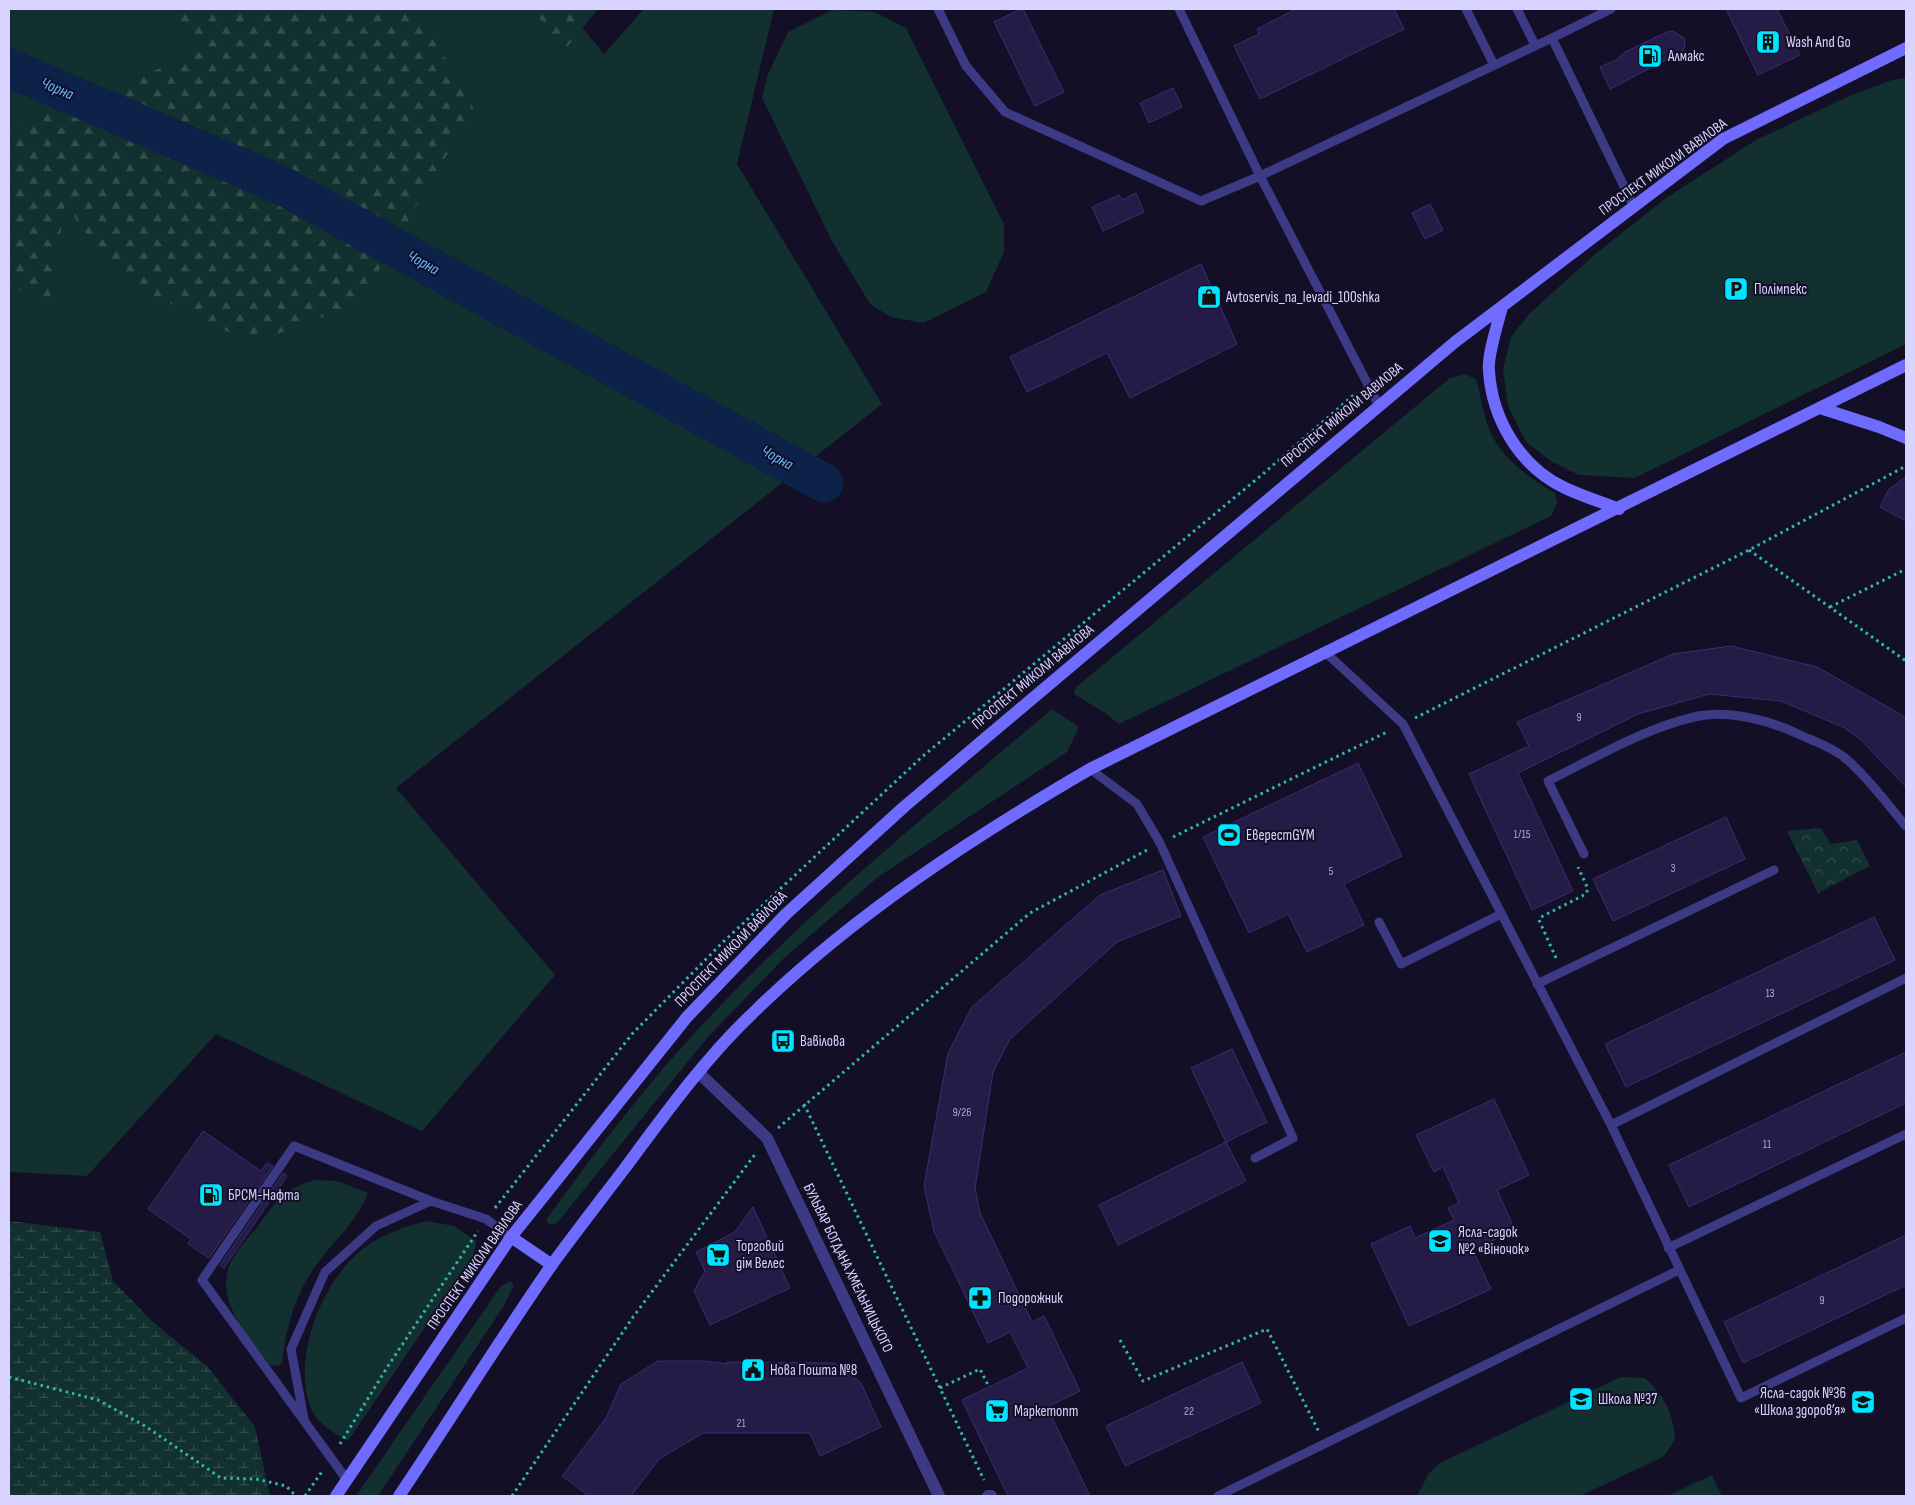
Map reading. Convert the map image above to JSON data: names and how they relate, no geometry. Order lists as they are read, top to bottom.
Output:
{
  "streets": {
    "main road": ["ПРОСПЕКТ МИКОЛИ ВАВІЛОВА"],
    "street": ["БУЛЬВАР БОГДАНА ХМЕЛЬНИЦЬКОГО"]
  },
  "water": ["Чорна"],
  "places": {
    "building": ["Wash And Go"],
    "fuel station": ["Алмакс", "БРСМ-Нафта"],
    "parking": ["Полімпекс"],
    "shop": ["Avtoservis_na_levadi_100shka"],
    "sports": ["ЕверестGYM"],
    "bus stop": ["Вавілова"],
    "school or university": ["Ясла-садок №2 «Віночок»", "Школа №37", "Ясла-садок №36 «Школа здоров’я»"],
    "supermarket": ["Торговий дім Велес", "Маркетопт"],
    "pharmacy": ["Подорожник"],
    "public building": ["Нова Пошта №8"]
  },
  "house_numbers": [
    "9",
    "1/15",
    "3",
    "5",
    "13",
    "9/26",
    "11",
    "9",
    "22",
    "21"
  ]
}
